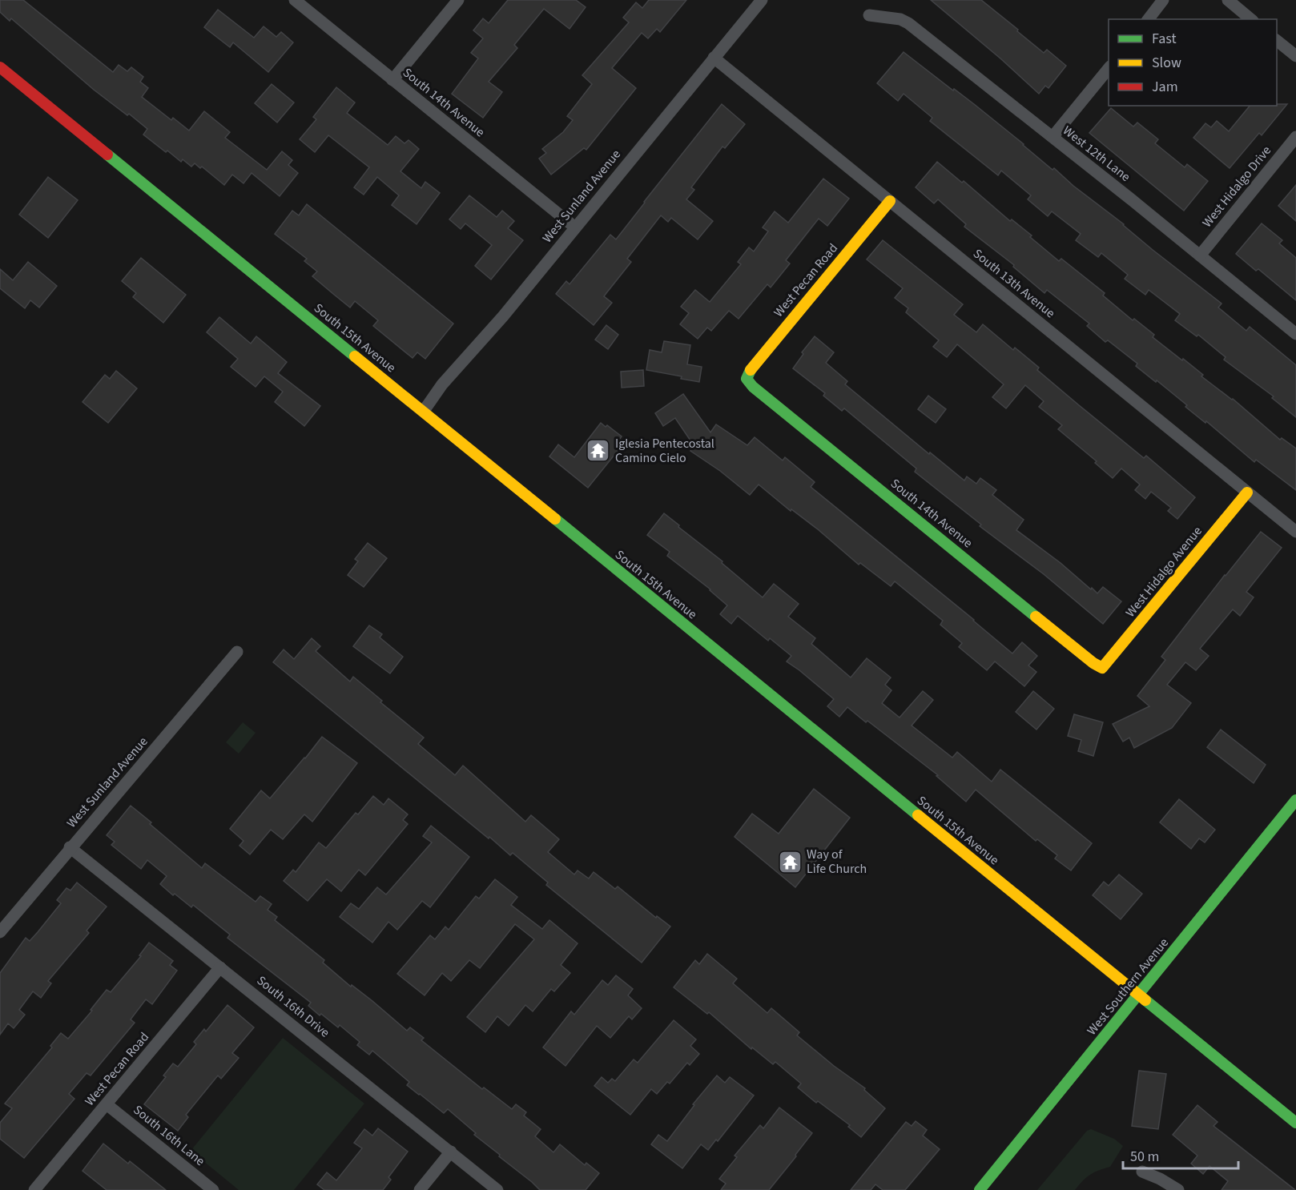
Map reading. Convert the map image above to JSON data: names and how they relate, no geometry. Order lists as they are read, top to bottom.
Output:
{
  "streets": {
    "street": [
      "South 14th Avenue",
      "West 12th Lane",
      "West Hidalgo Drive",
      "West Sunland Avenue",
      "West Pecan Road",
      "South 13th Avenue",
      "South 15th Avenue",
      "West Hidalgo Avenue",
      "West Southern Avenue",
      "South 16th Drive",
      "South 16th Lane"
    ]
  },
  "crossings": [
    ["South 14th Avenue", "West Sunland Avenue"],
    ["South 14th Avenue", "West Pecan Road"],
    ["South 14th Avenue", "West Hidalgo Avenue"],
    ["West 12th Lane", "West Hidalgo Drive"],
    ["West Sunland Avenue", "South 13th Avenue"],
    ["West Sunland Avenue", "South 15th Avenue"],
    ["West Sunland Avenue", "South 16th Drive"],
    ["West Pecan Road", "South 13th Avenue"],
    ["West Pecan Road", "South 16th Drive"],
    ["West Pecan Road", "South 16th Lane"],
    ["South 13th Avenue", "West Hidalgo Avenue"],
    ["South 15th Avenue", "West Southern Avenue"]
  ],
  "places": {
    "temple": ["Iglesia Pentecostal Camino Cielo", "Way of Life Church"]
  },
  "legend": ["Fast", "Slow", "Jam"],
  "scale_bar": "50 m"
}
